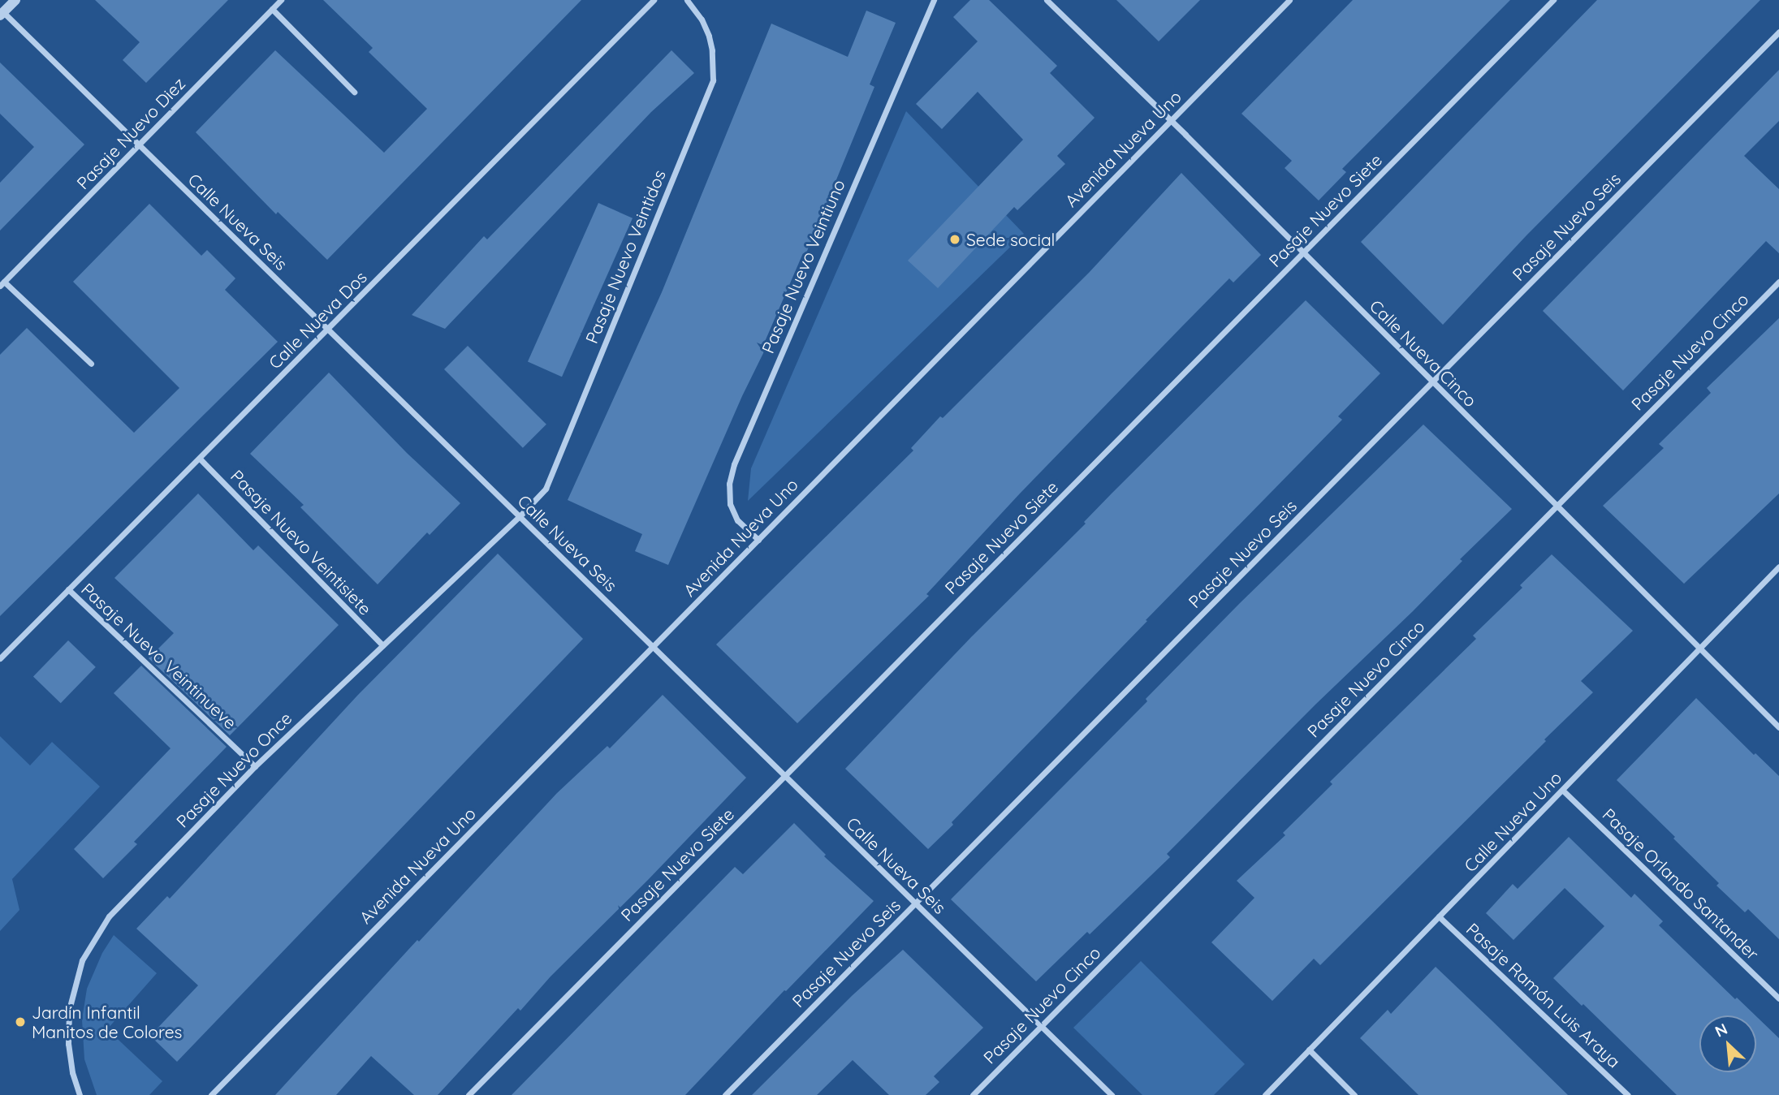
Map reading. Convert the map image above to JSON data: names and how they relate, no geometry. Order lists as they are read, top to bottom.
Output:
{
  "streets": {
    "street": [
      "Pasaje Nuevo Diez",
      "Avenida Nueva Uno",
      "Pasaje Nuevo Siete",
      "Calle Nueva Seis",
      "Pasaje Nuevo Seis",
      "Pasaje Nuevo Veintidos",
      "Pasaje Nuevo Veintiuno",
      "Calle Nueva Dos",
      "Pasaje Nuevo Cinco",
      "Calle Nueva Cinco",
      "Pasaje Nuevo Veintisiete",
      "Pasaje Nuevo Veintinueve",
      "Pasaje Nuevo Once",
      "Calle Nueva Uno",
      "Pasaje Orlando Santander",
      "Pasaje Ramón Luis Araya"
    ]
  },
  "crossings": [
    ["Pasaje Nuevo Diez", "Calle Nueva Seis"],
    ["Avenida Nueva Uno", "Calle Nueva Seis"],
    ["Avenida Nueva Uno", "Pasaje Nuevo Veintiuno"],
    ["Avenida Nueva Uno", "Calle Nueva Cinco"],
    ["Pasaje Nuevo Siete", "Calle Nueva Seis"],
    ["Pasaje Nuevo Siete", "Calle Nueva Cinco"],
    ["Calle Nueva Seis", "Pasaje Nuevo Seis"],
    ["Calle Nueva Seis", "Pasaje Nuevo Veintidos"],
    ["Calle Nueva Seis", "Calle Nueva Dos"],
    ["Calle Nueva Seis", "Pasaje Nuevo Cinco"],
    ["Calle Nueva Seis", "Pasaje Nuevo Once"],
    ["Pasaje Nuevo Seis", "Calle Nueva Cinco"],
    ["Pasaje Nuevo Veintidos", "Pasaje Nuevo Once"],
    ["Calle Nueva Dos", "Pasaje Nuevo Veintisiete"],
    ["Calle Nueva Dos", "Pasaje Nuevo Veintinueve"],
    ["Pasaje Nuevo Cinco", "Calle Nueva Cinco"],
    ["Calle Nueva Cinco", "Calle Nueva Uno"],
    ["Pasaje Nuevo Veintisiete", "Pasaje Nuevo Once"],
    ["Pasaje Nuevo Veintinueve", "Pasaje Nuevo Once"],
    ["Calle Nueva Uno", "Pasaje Orlando Santander"],
    ["Calle Nueva Uno", "Pasaje Ramón Luis Araya"]
  ],
  "places": ["Sede social", "Jardín Infantil Manitos de Colores"],
  "north": "top left"
}
